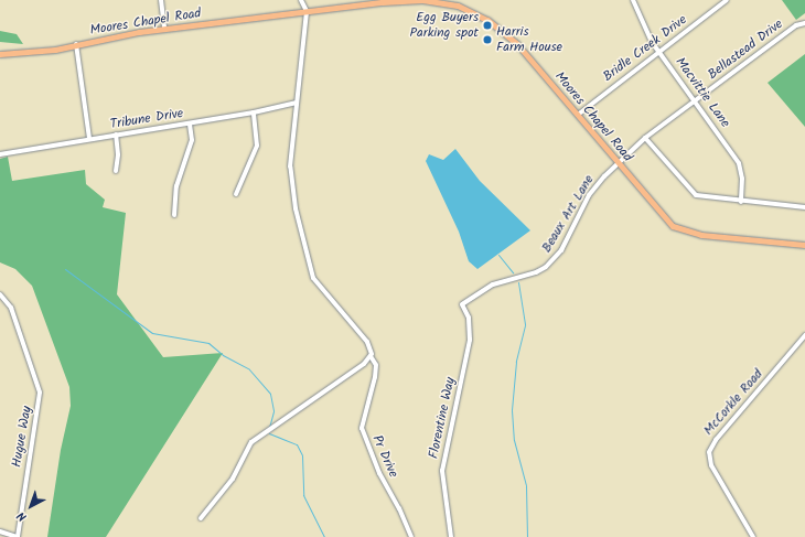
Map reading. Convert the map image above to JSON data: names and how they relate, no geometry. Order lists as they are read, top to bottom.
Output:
{
  "streets": {
    "main road": ["Moores Chapel Road"],
    "street": [
      "Bridle Creek Drive",
      "Bellastead Drive",
      "Macvittie Lane",
      "Tribune Drive",
      "Beaux Art Lane",
      "McCorkle Road",
      "Florentine Way",
      "Hugue Way",
      "Pr Drive"
    ]
  },
  "crossings": [
    ["Moores Chapel Road", "Bridle Creek Drive"],
    ["Moores Chapel Road", "Bellastead Drive"],
    ["Moores Chapel Road", "Beaux Art Lane"],
    ["Moores Chapel Road", "Pr Drive"],
    ["Bridle Creek Drive", "Macvittie Lane"],
    ["Bellastead Drive", "Macvittie Lane"],
    ["Bellastead Drive", "Beaux Art Lane"],
    ["Tribune Drive", "Pr Drive"],
    ["Beaux Art Lane", "Florentine Way"]
  ],
  "places": ["Egg Buyers Parking spot", "Harris Farm House"],
  "north": "bottom left"
}
